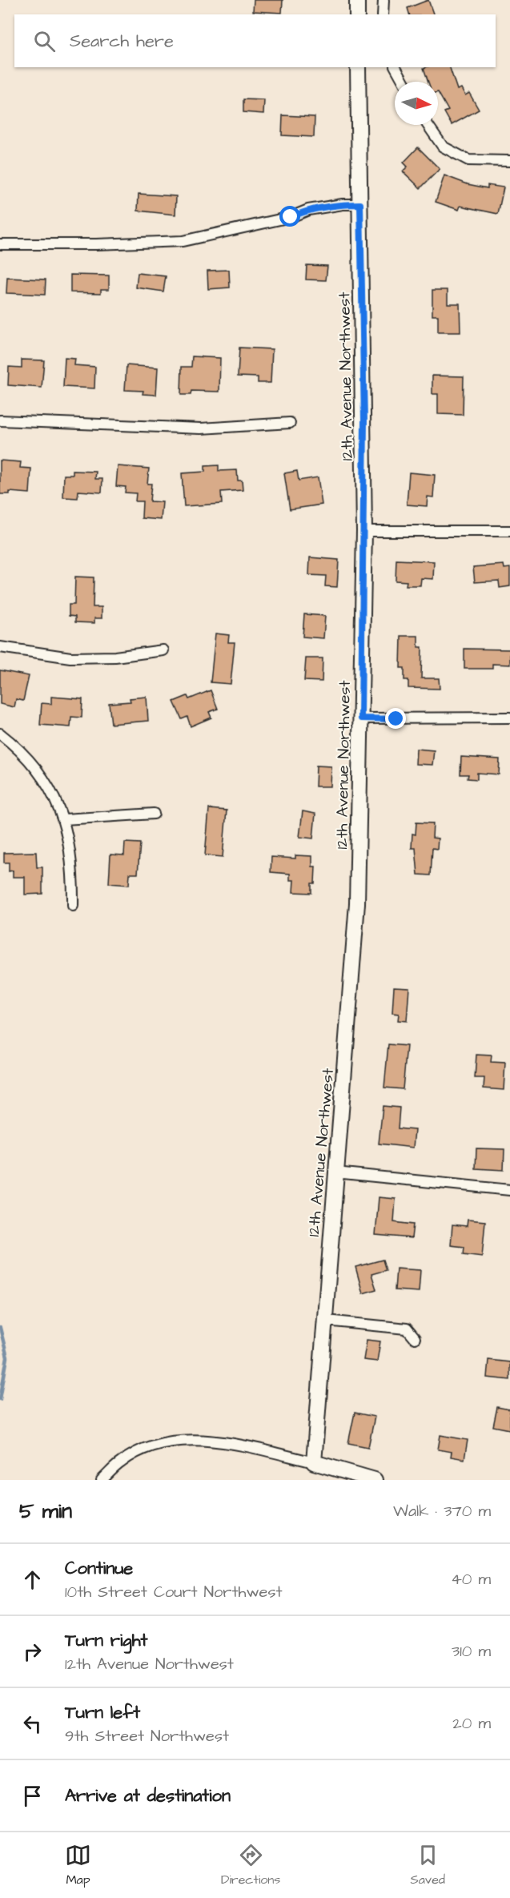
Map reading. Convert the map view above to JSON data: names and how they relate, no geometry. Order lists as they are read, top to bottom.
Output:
{
  "streets": {
    "main road": ["12th Avenue Northwest"]
  },
  "north": "right",
  "page": {
    "search": "Search here",
    "heading": ["5 min", "Walk · 370 m"],
    "list": [
      ["Continue", "10th Street Court Northwest", "40 m"],
      ["Turn right", "12th Avenue Northwest", "310 m"],
      ["Turn left", "9th Street Northwest", "20 m"],
      "Arrive at destination"
    ],
    "nav": ["Map", "Directions", "Saved"]
  }
}
